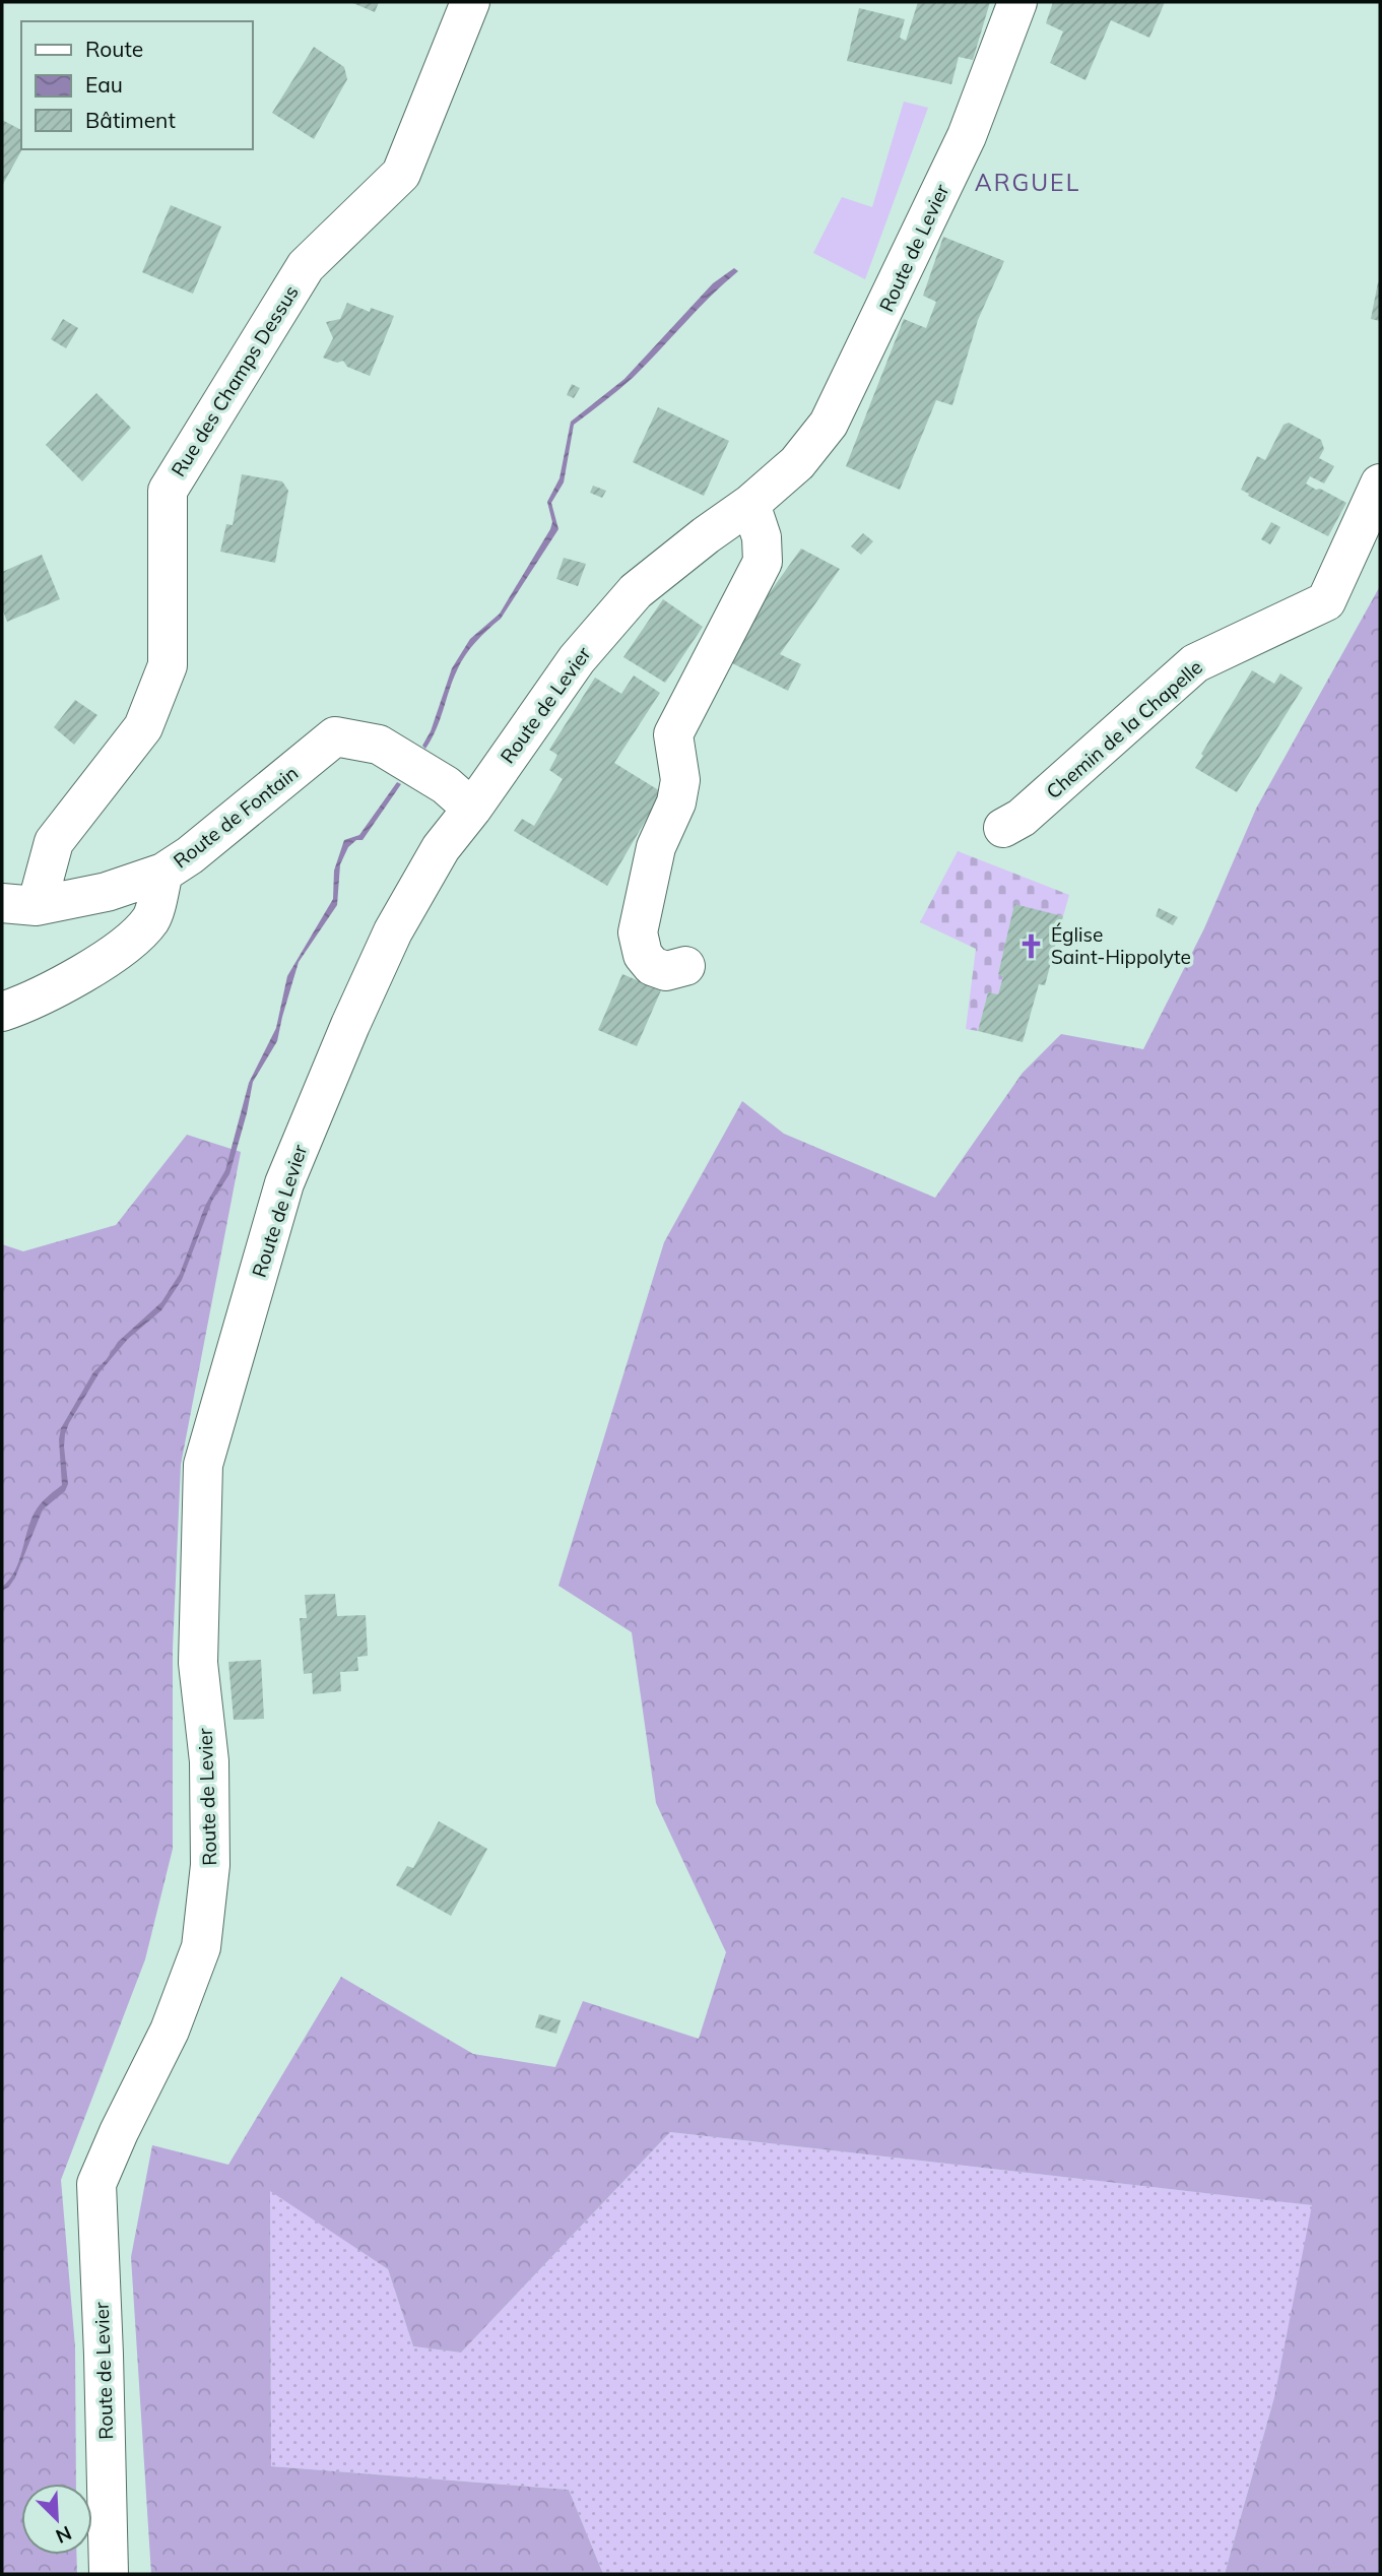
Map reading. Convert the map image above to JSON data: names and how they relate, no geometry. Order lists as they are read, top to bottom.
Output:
{
  "streets": {
    "street": [
      "Route de Levier",
      "Rue des Champs Dessus",
      "Chemin de la Chapelle",
      "Route de Fontain"
    ]
  },
  "crossings": [
    ["Route de Levier", "Route de Fontain"],
    ["Rue des Champs Dessus", "Route de Fontain"]
  ],
  "districts": ["ARGUEL"],
  "places": {
    "church": ["Église Saint-Hippolyte"]
  },
  "legend": ["Route", "Eau", "Bâtiment"],
  "north": "bottom right"
}
